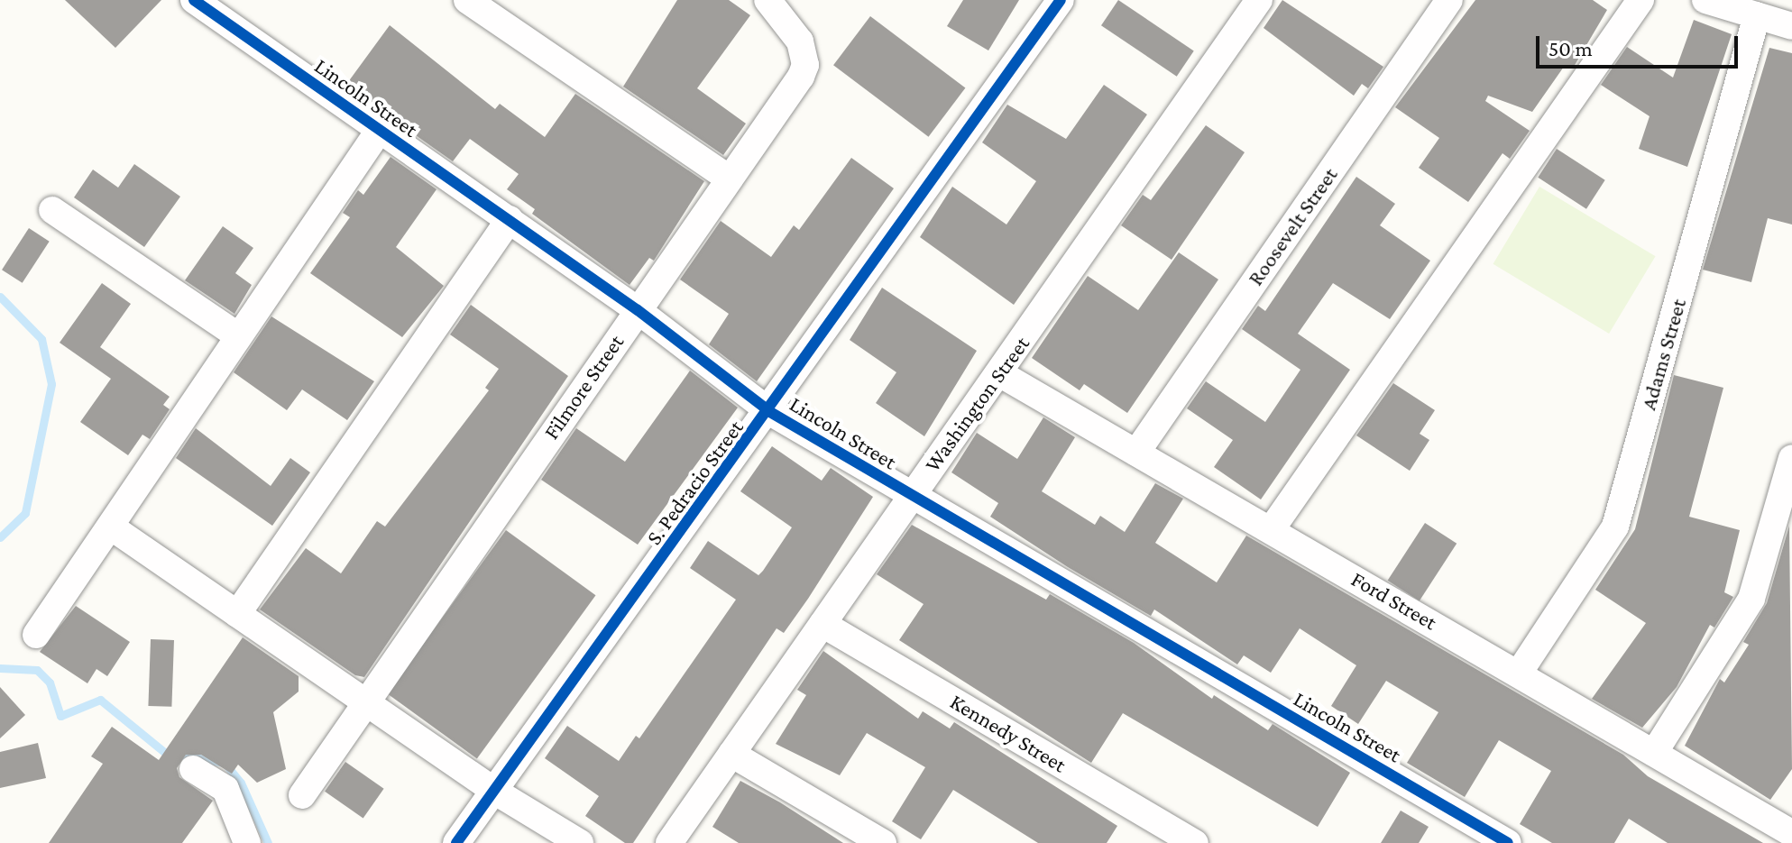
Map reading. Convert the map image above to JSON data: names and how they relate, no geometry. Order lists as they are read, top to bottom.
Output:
{
  "streets": {
    "street": [
      "Lincoln Street",
      "Roosevelt Street",
      "Adams Street",
      "Filmore Street",
      "Washington Street",
      "S. Pedracio Street",
      "Ford Street",
      "Kennedy Street"
    ]
  },
  "crossings": [
    ["Lincoln Street", "Filmore Street"],
    ["Lincoln Street", "Washington Street"],
    ["Lincoln Street", "S. Pedracio Street"],
    ["Roosevelt Street", "Ford Street"],
    ["Adams Street", "Ford Street"],
    ["Washington Street", "Ford Street"],
    ["Washington Street", "Kennedy Street"]
  ],
  "scale_bar": "50 m"
}
